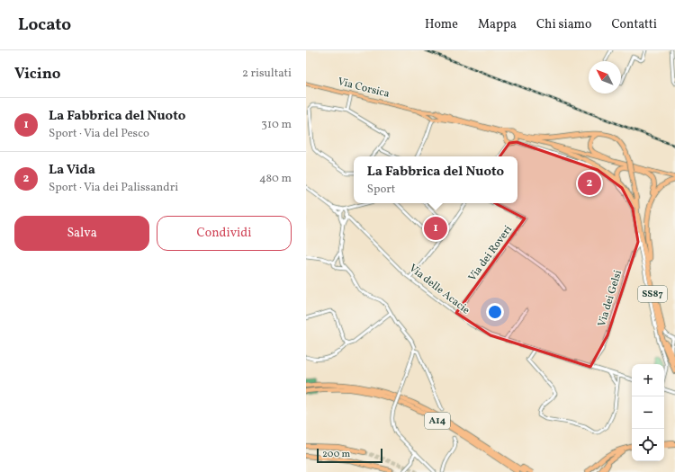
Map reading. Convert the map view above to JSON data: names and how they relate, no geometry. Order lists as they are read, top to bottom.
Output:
{
  "streets": {
    "highway": ["SS87", "A14"],
    "main road": ["Via Corsica"],
    "street": ["Via dei Roveri", "Via delle Acacie", "Via dei Gelsi"]
  },
  "crossings": [
    ["Via dei Roveri", "Via delle Acacie"],
    ["Via delle Acacie", "Via dei Gelsi"]
  ],
  "scale_bar": "200 m",
  "north": "top left",
  "page": {
    "header": "Locato",
    "nav": [
      "Home",
      "Mappa",
      "Chi siamo",
      "Contatti"
    ],
    "heading": ["Vicino", "2 risultati"],
    "list": [
      {
        "mark": "1",
        "name": "La Fabbrica del Nuoto",
        "note": "Sport · Via del Pesco",
        "value": "310 m"
      },
      {
        "mark": "2",
        "name": "La Vida",
        "note": "Sport · Via dei Palissandri",
        "value": "480 m"
      }
    ],
    "popup": ["La Fabbrica del Nuoto", "Sport"],
    "pins": ["2", "1"],
    "buttons": ["Salva", "Condividi"],
    "map_buttons": ["+", "−"],
    "scale": "200 m"
  }
}
